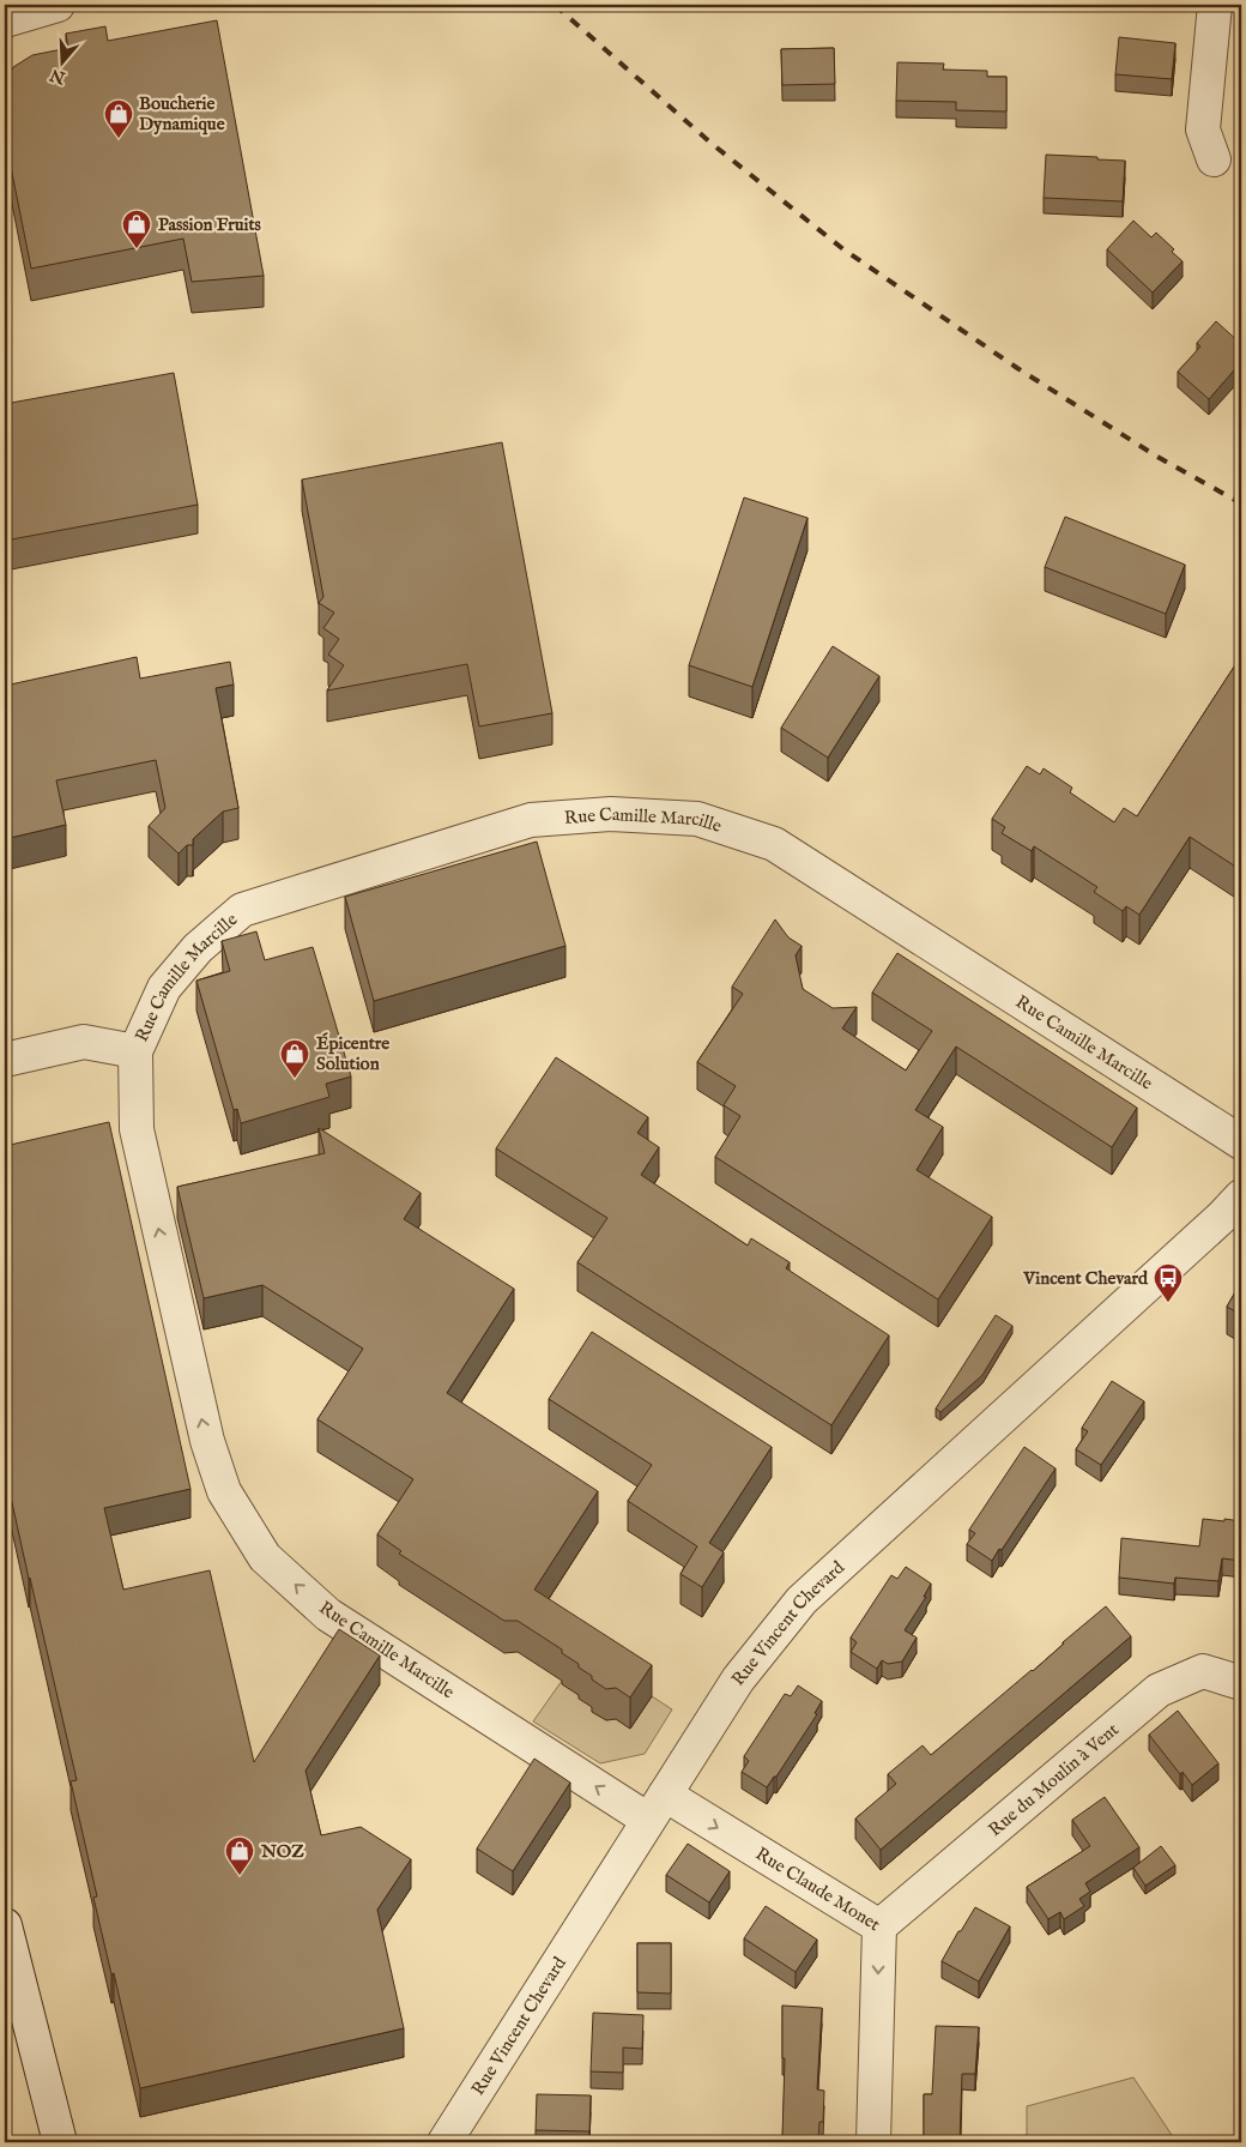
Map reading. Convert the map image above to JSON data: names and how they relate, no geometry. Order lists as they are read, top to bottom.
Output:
{
  "streets": {
    "street": [
      "Rue Camille Marcille",
      "Rue Vincent Chevard",
      "Rue du Moulin à Vent",
      "Rue Claude Monet"
    ]
  },
  "crossings": [
    ["Rue Camille Marcille", "Rue Vincent Chevard"],
    ["Rue Camille Marcille", "Rue Claude Monet"],
    ["Rue Vincent Chevard", "Rue Claude Monet"],
    ["Rue du Moulin à Vent", "Rue Claude Monet"]
  ],
  "one_way": ["Rue Camille Marcille", "Rue Claude Monet"],
  "places": {
    "shop": [
      "Boucherie Dynamique",
      "Passion Fruits",
      "Épicentre Solution",
      "NOZ"
    ],
    "bus stop": ["Vincent Chevard"]
  },
  "north": "bottom"
}
